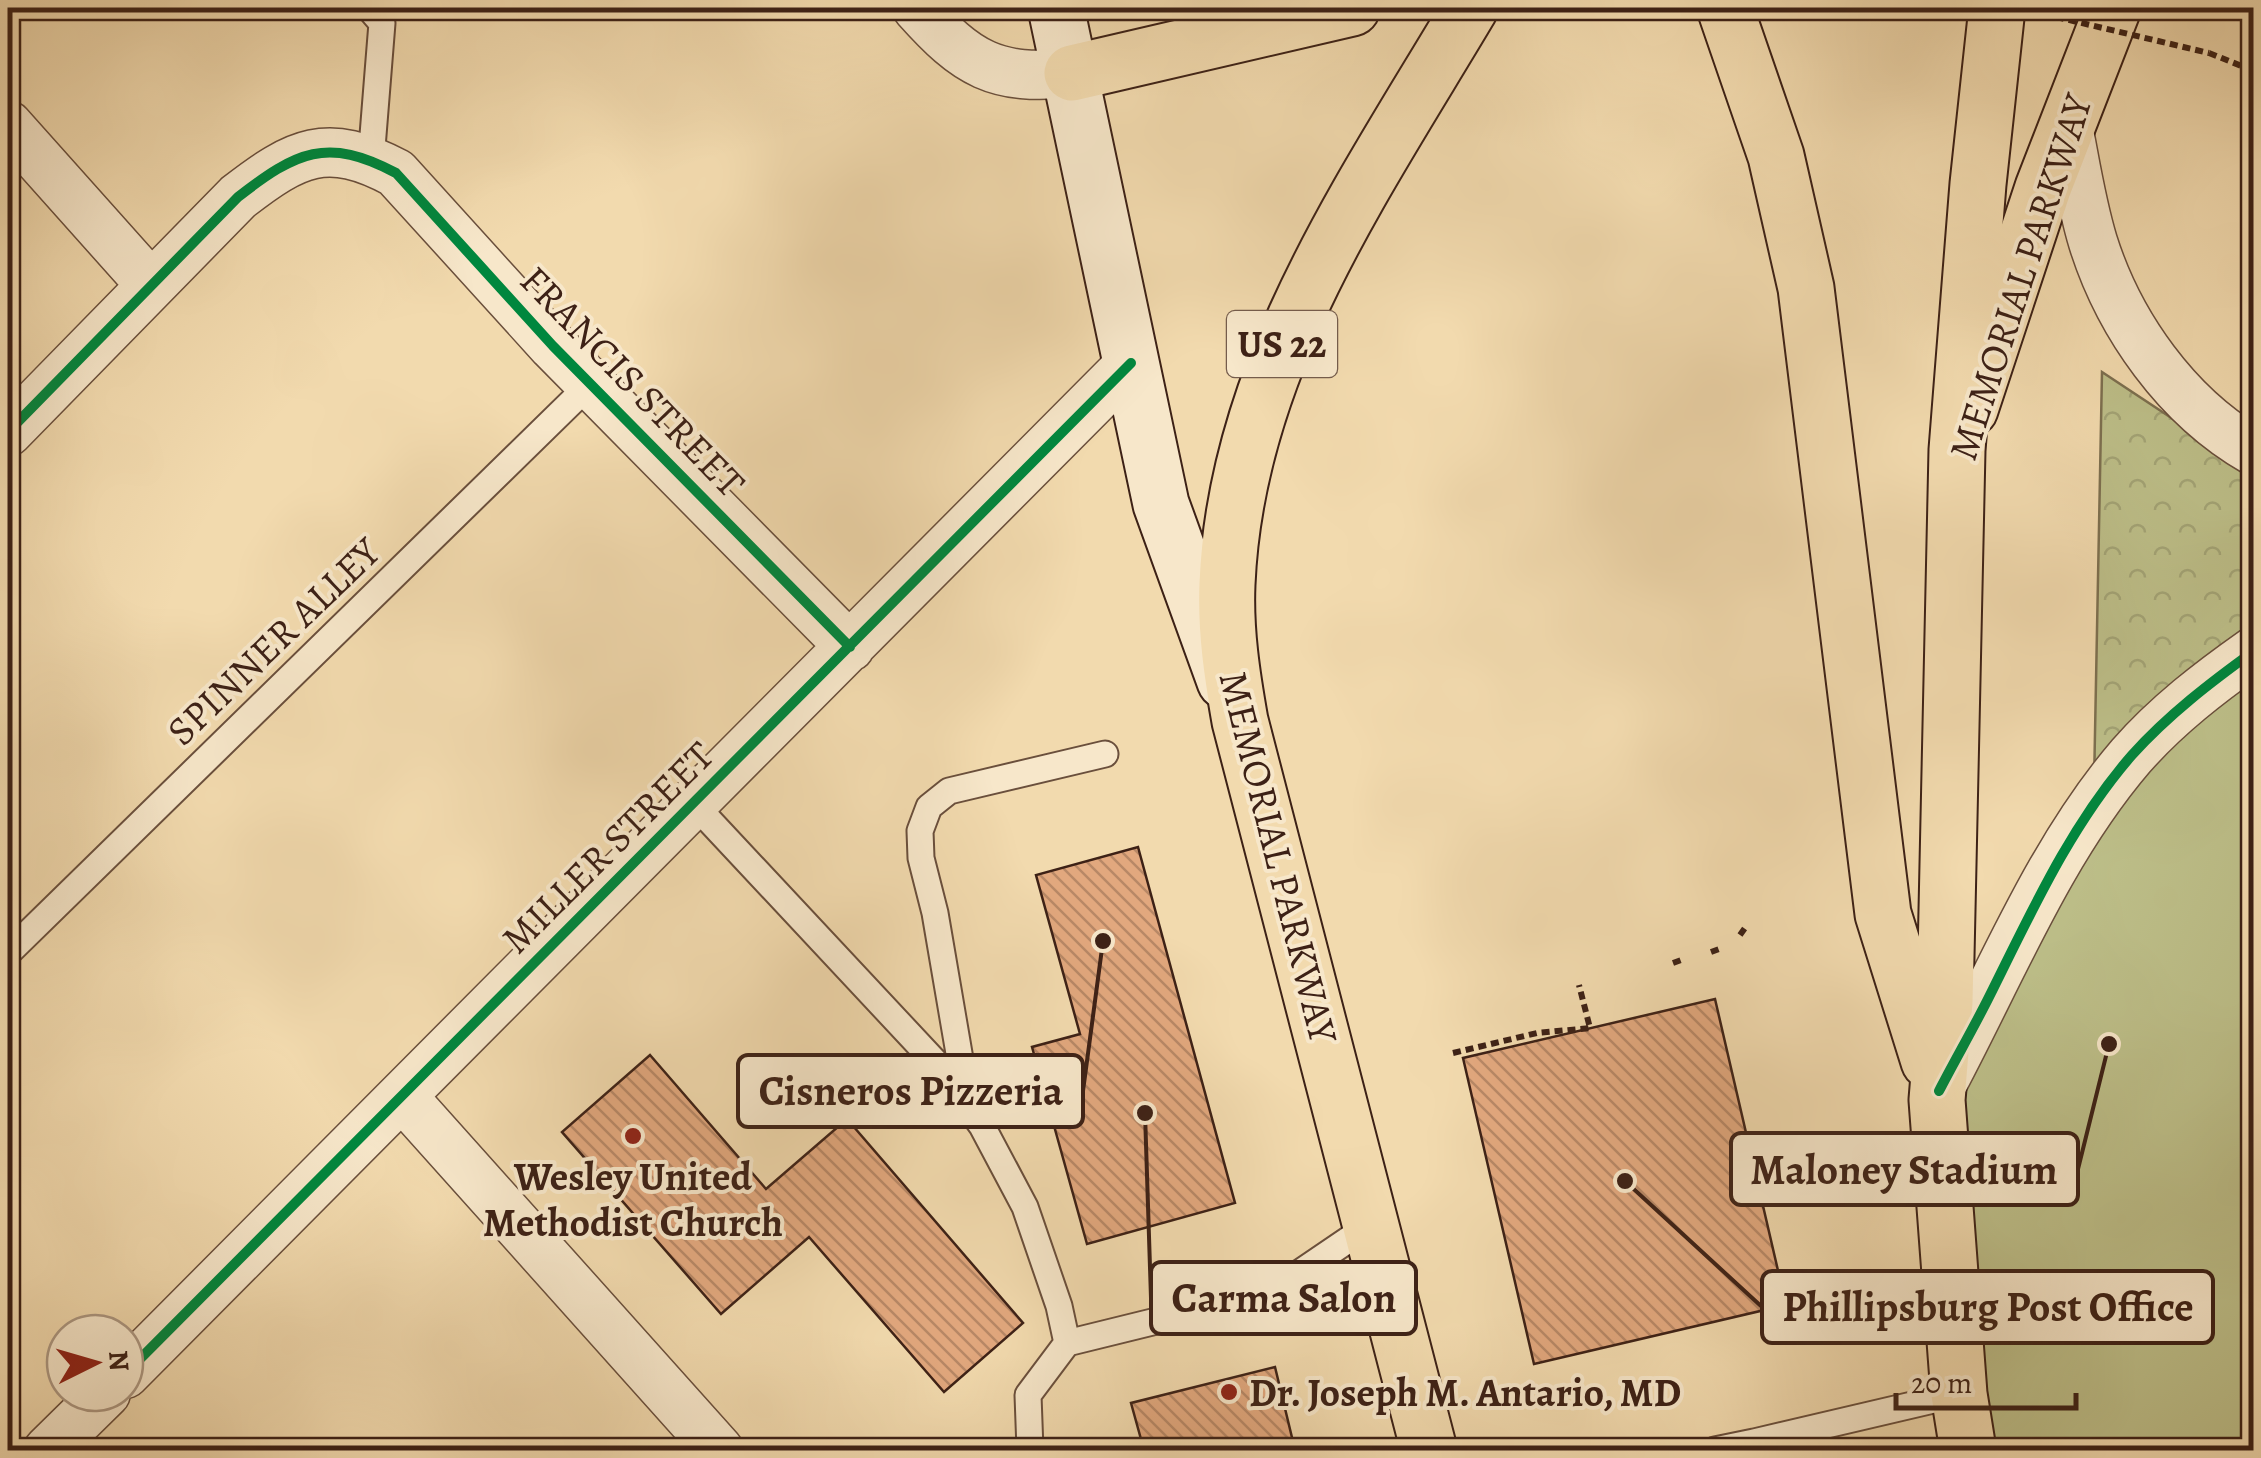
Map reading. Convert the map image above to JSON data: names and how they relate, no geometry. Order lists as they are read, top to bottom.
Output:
{
  "streets": {
    "main road": ["MEMORIAL PARKWAY", "US 22"],
    "street": ["FRANCIS STREET", "MILLER STREET"],
    "lane": ["SPINNER ALLEY"]
  },
  "crossings": [
    ["FRANCIS STREET", "SPINNER ALLEY"],
    ["FRANCIS STREET", "MILLER STREET"]
  ],
  "places": [
    "Cisneros Pizzeria",
    "Maloney Stadium",
    "Carma Salon",
    "Wesley United Methodist Church",
    "Phillipsburg Post Office",
    "Dr. Joseph M. Antario, MD"
  ],
  "scale_bar": "20 m",
  "north": "right"
}
